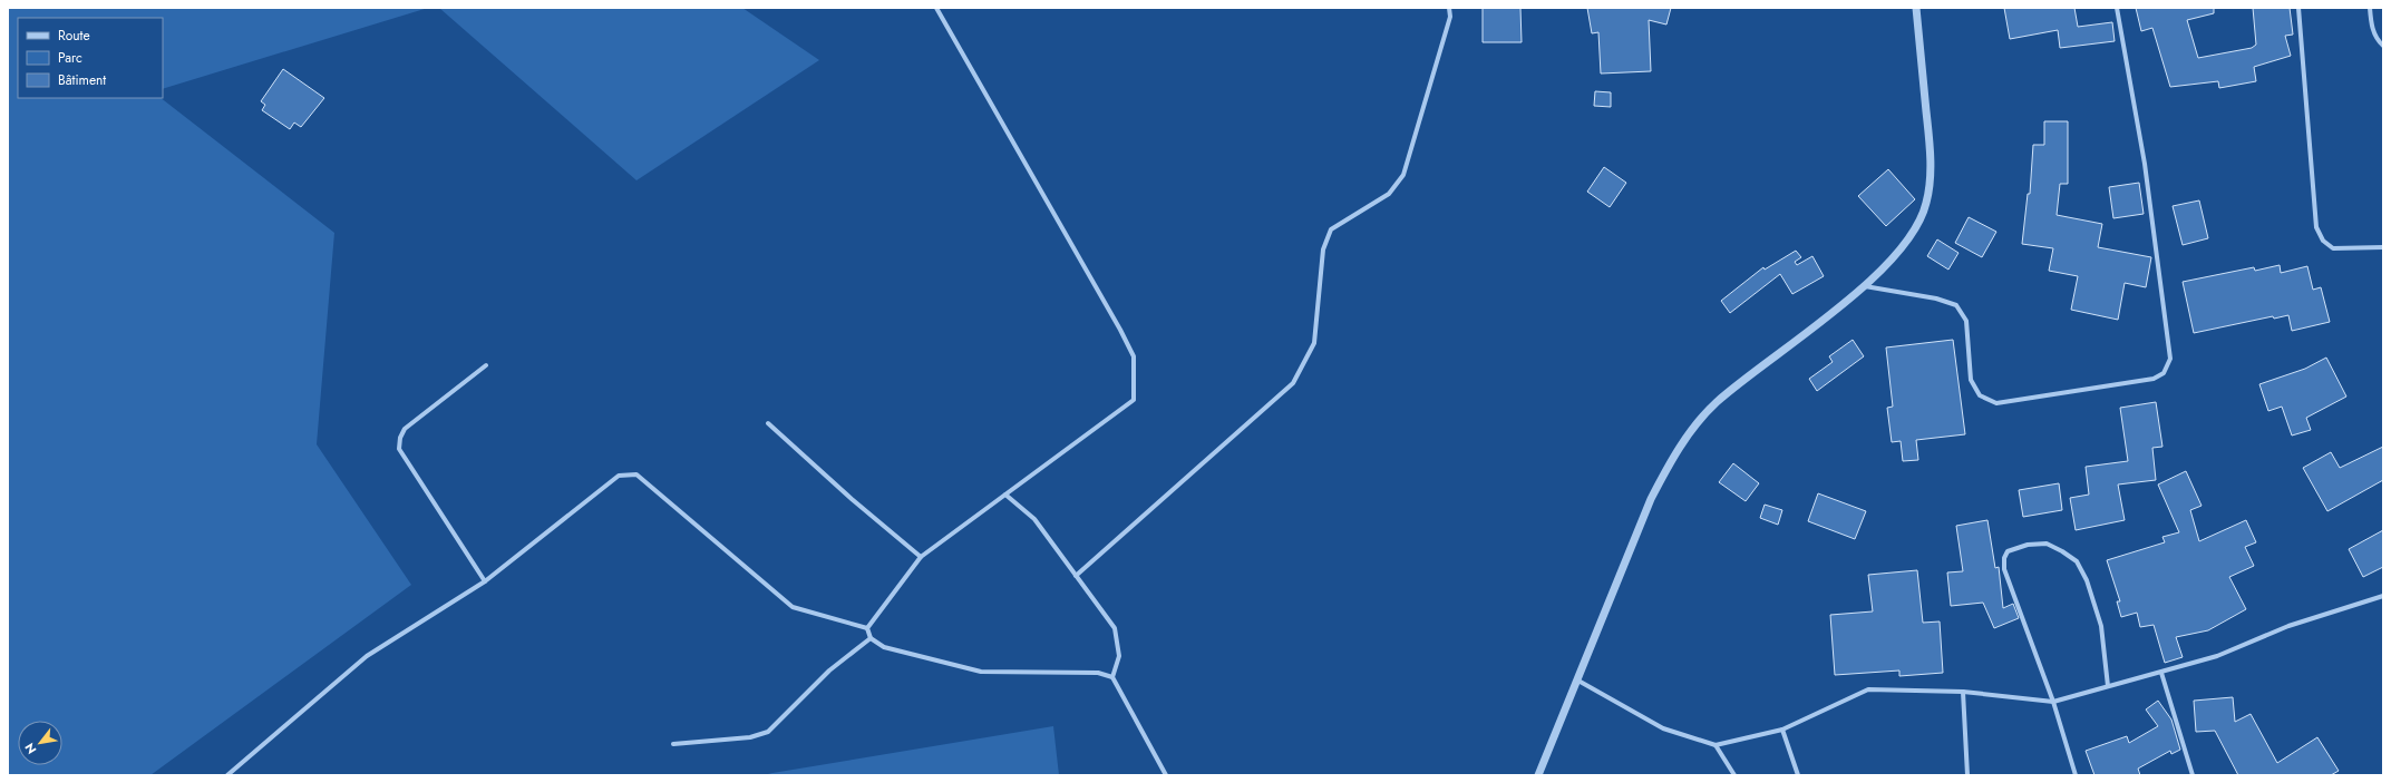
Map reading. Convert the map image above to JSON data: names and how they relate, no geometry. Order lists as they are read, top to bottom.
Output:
{
  "legend": ["Route", "Parc", "Bâtiment"],
  "north": "bottom left"
}
